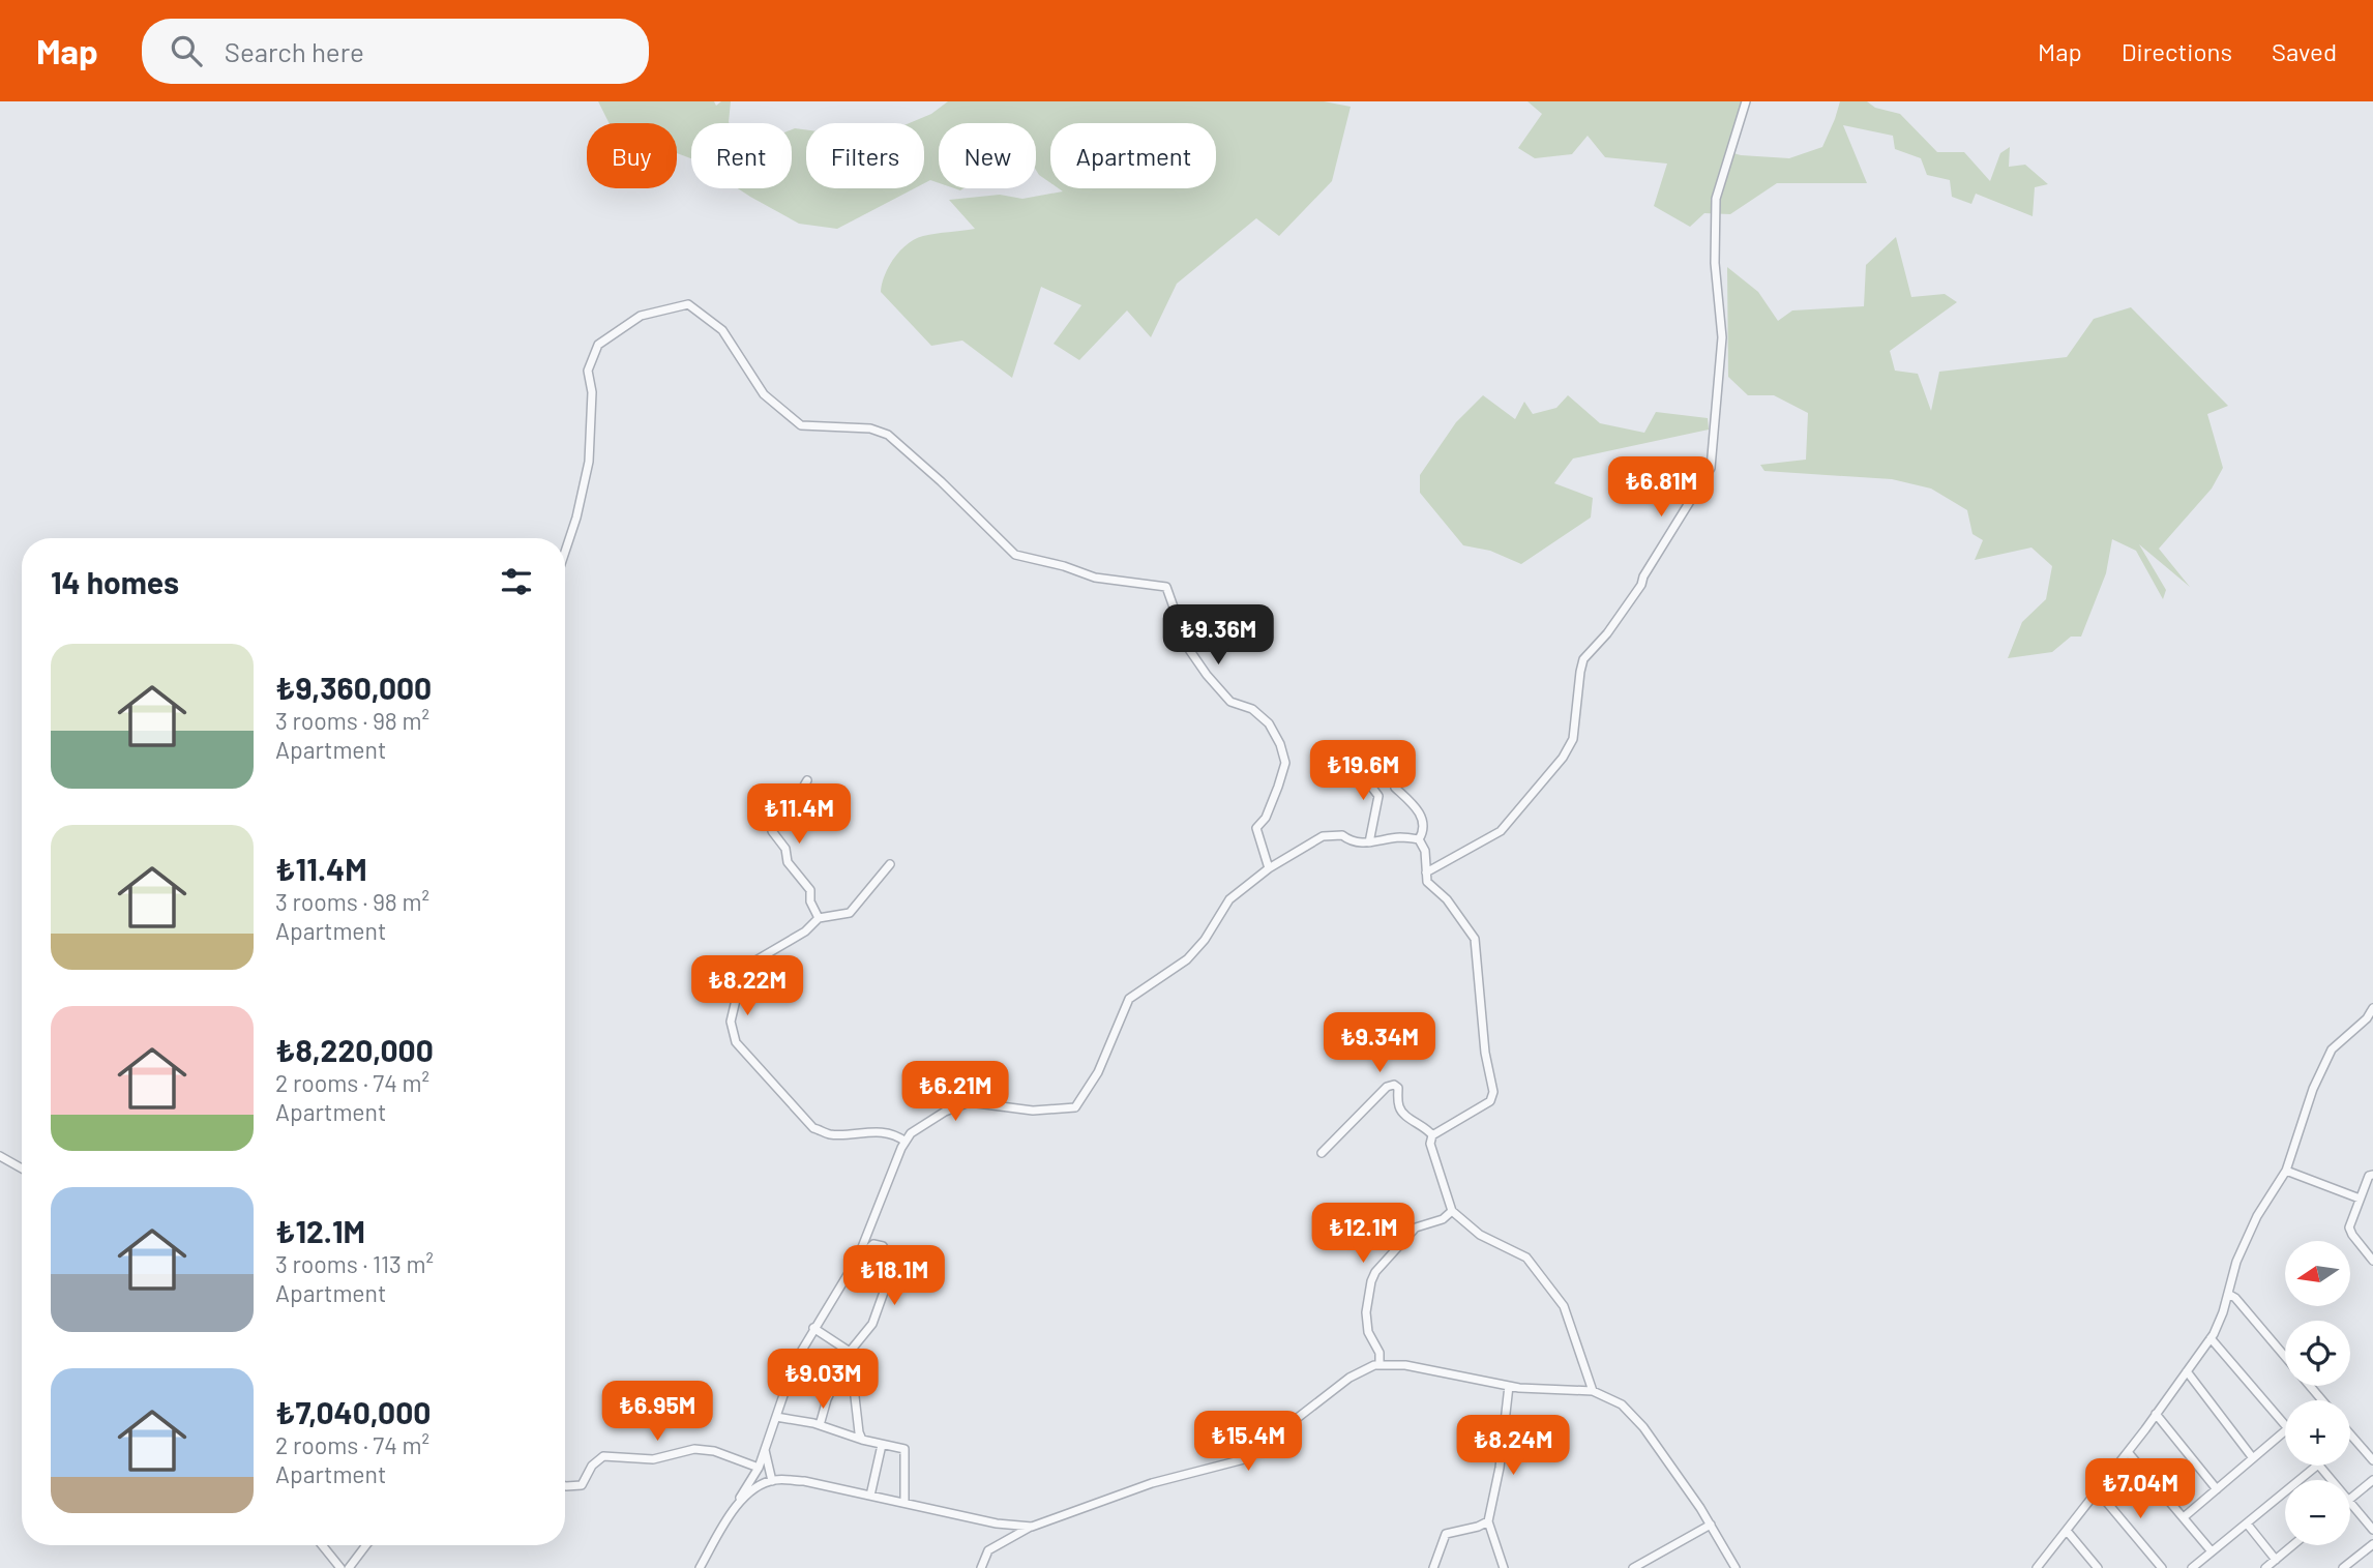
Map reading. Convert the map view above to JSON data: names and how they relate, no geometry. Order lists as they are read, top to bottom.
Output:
{
  "north": "left",
  "page": {
    "header": "Map",
    "search": "Search here",
    "nav": ["Map", "Directions", "Saved"],
    "chip": [
      "Buy",
      "Rent",
      "Filters",
      "New",
      "Apartment"
    ],
    "price": [
      "₺6.81M",
      "₺9.36M",
      "₺19.6M",
      "₺11.4M",
      "₺8.22M",
      "₺9.34M",
      "₺6.21M",
      "₺12.1M",
      "₺18.1M",
      "₺9.03M",
      "₺6.95M",
      "₺15.4M",
      "₺8.24M",
      "₺7.04M"
    ],
    "heading": "14 homes",
    "list": [
      {
        "name": "₺9,360,000",
        "note": "3 rooms · 98 m² · Apartment"
      },
      {
        "name": "₺11.4M",
        "note": "3 rooms · 98 m² · Apartment"
      },
      {
        "name": "₺8,220,000",
        "note": "2 rooms · 74 m² · Apartment"
      },
      {
        "name": "₺12.1M",
        "note": "3 rooms · 113 m² · Apartment"
      },
      {
        "name": "₺7,040,000",
        "note": "2 rooms · 74 m² · Apartment"
      }
    ],
    "map_buttons": ["+", "−"]
  }
}
